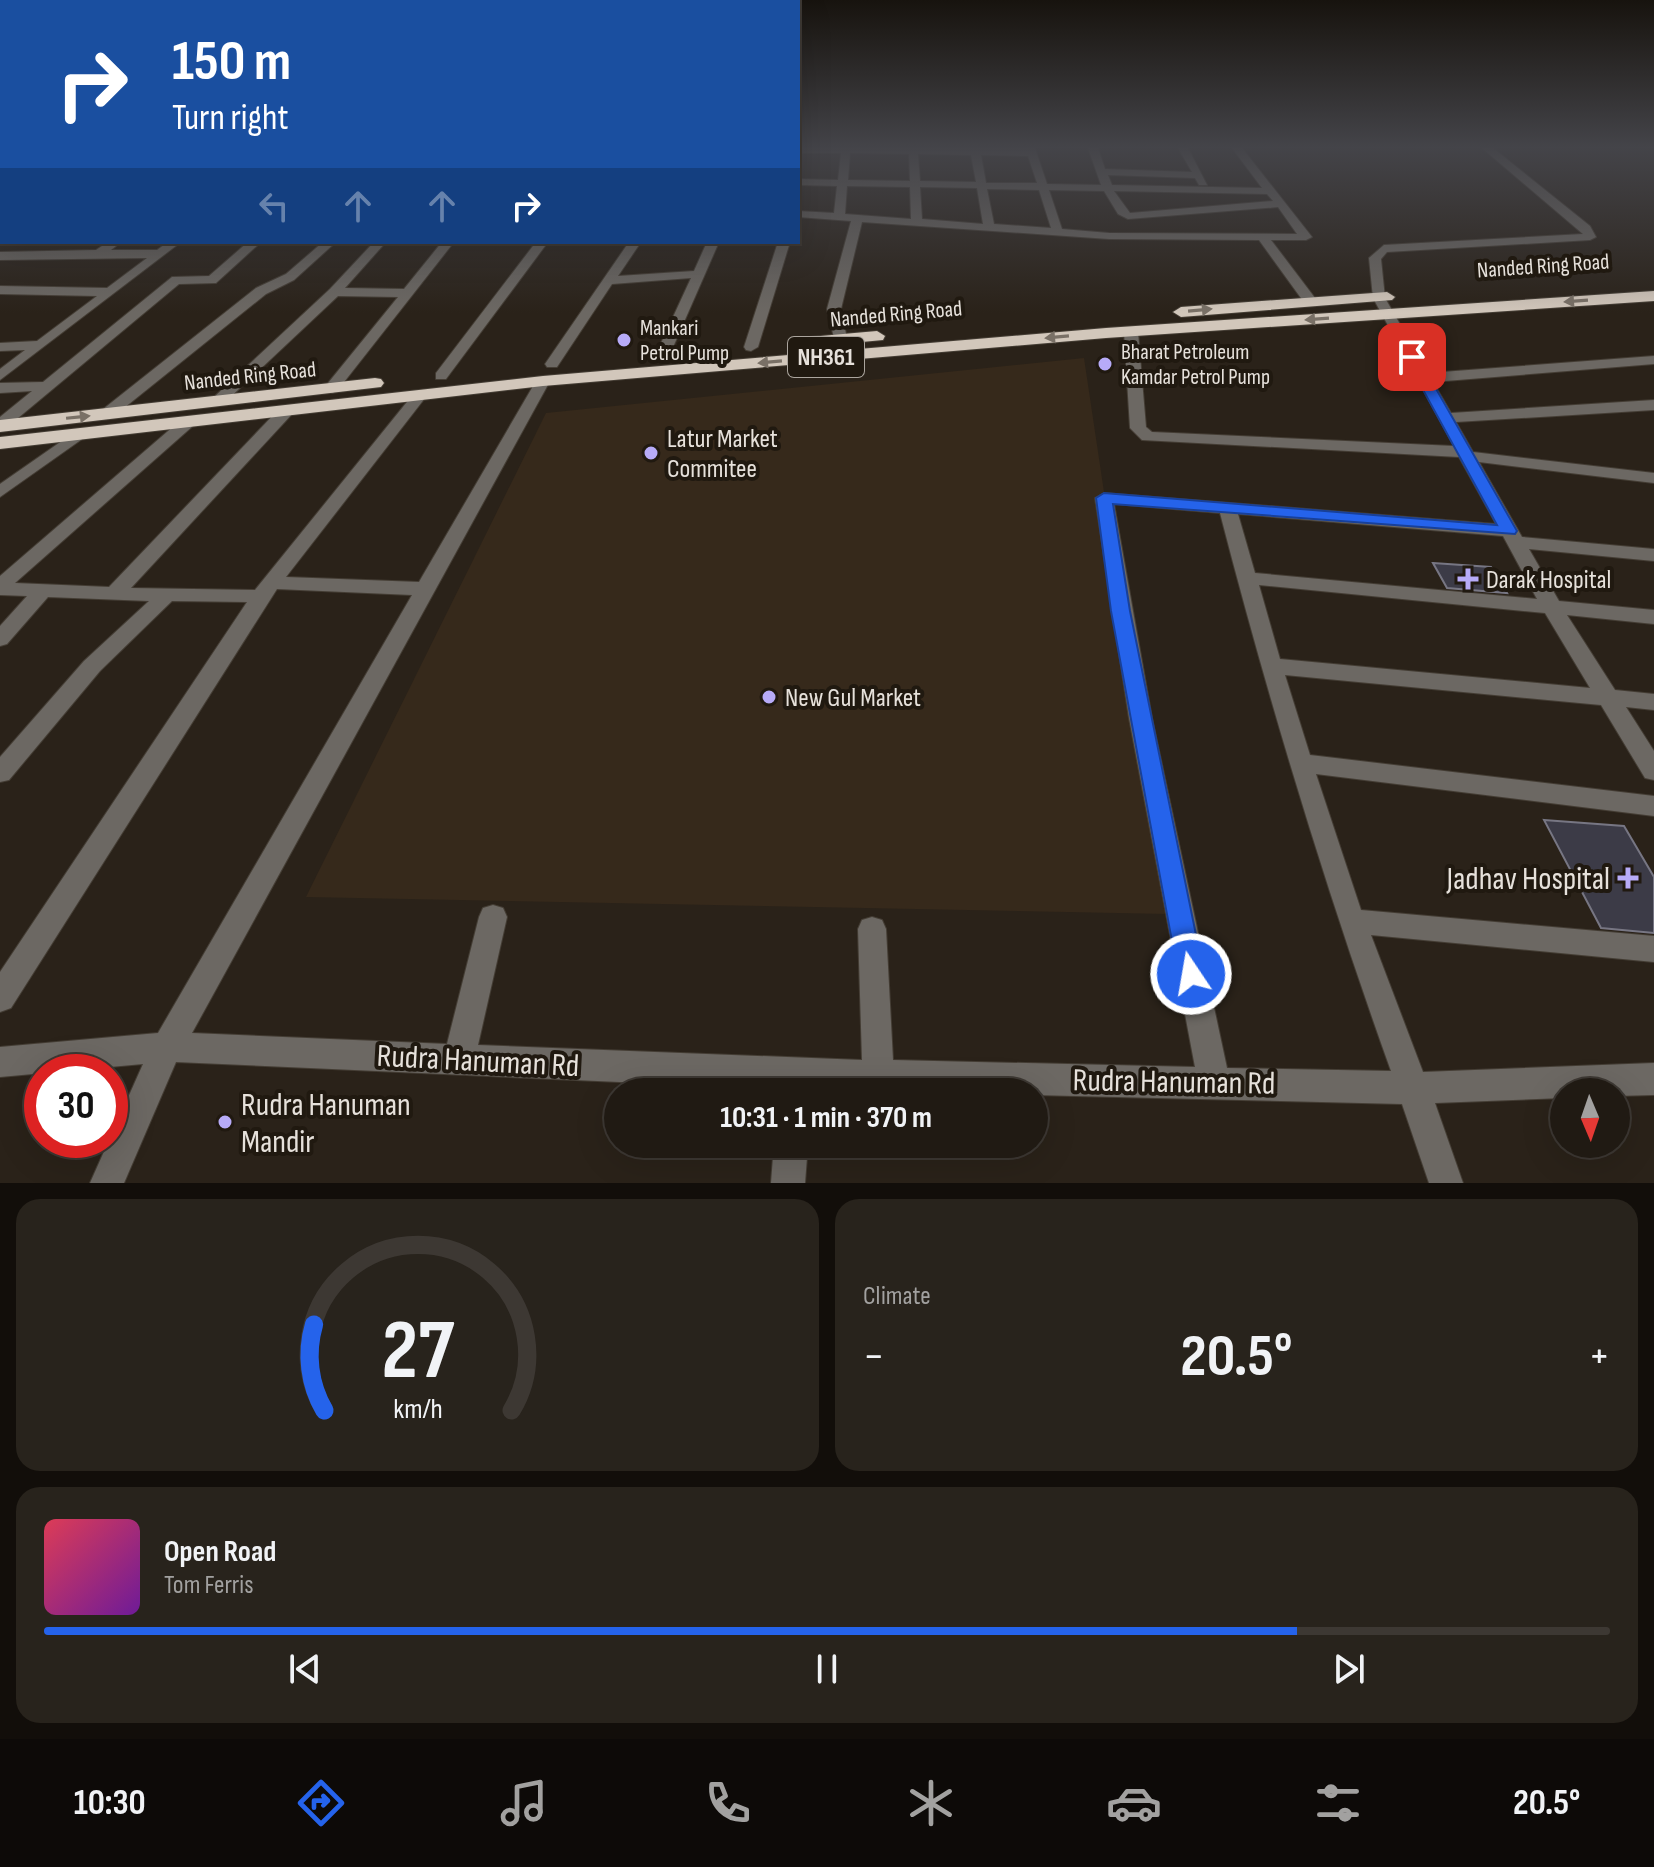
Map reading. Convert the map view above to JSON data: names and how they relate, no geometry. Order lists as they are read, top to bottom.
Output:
{
  "streets": {
    "highway": ["Nanded Ring Road", "NH361"],
    "street": ["Rudra Hanuman Rd"]
  },
  "crossings": [
    ["Nanded Ring Road", "NH361"]
  ],
  "places": {
    "other": [
      "Mankari Petrol Pump",
      "Bharat Petroleum Kamdar Petrol Pump",
      "Latur Market Commitee",
      "New Gul Market",
      "Rudra Hanuman Mandir"
    ],
    "health": ["Darak Hospital", "Jadhav Hospital"]
  },
  "north": "bottom",
  "page": {
    "turn": ["150 m", "Turn right"],
    "limit": "30",
    "trip": "10:31 · 1 min · 370 m",
    "tile": "Climate",
    "heat": ["−", "20.5°", "+"],
    "song": ["Open Road", "Tom Ferris"],
    "tabs": ["10:30", "20.5°"],
    "gauge": ["27", "km/h"]
  }
}
